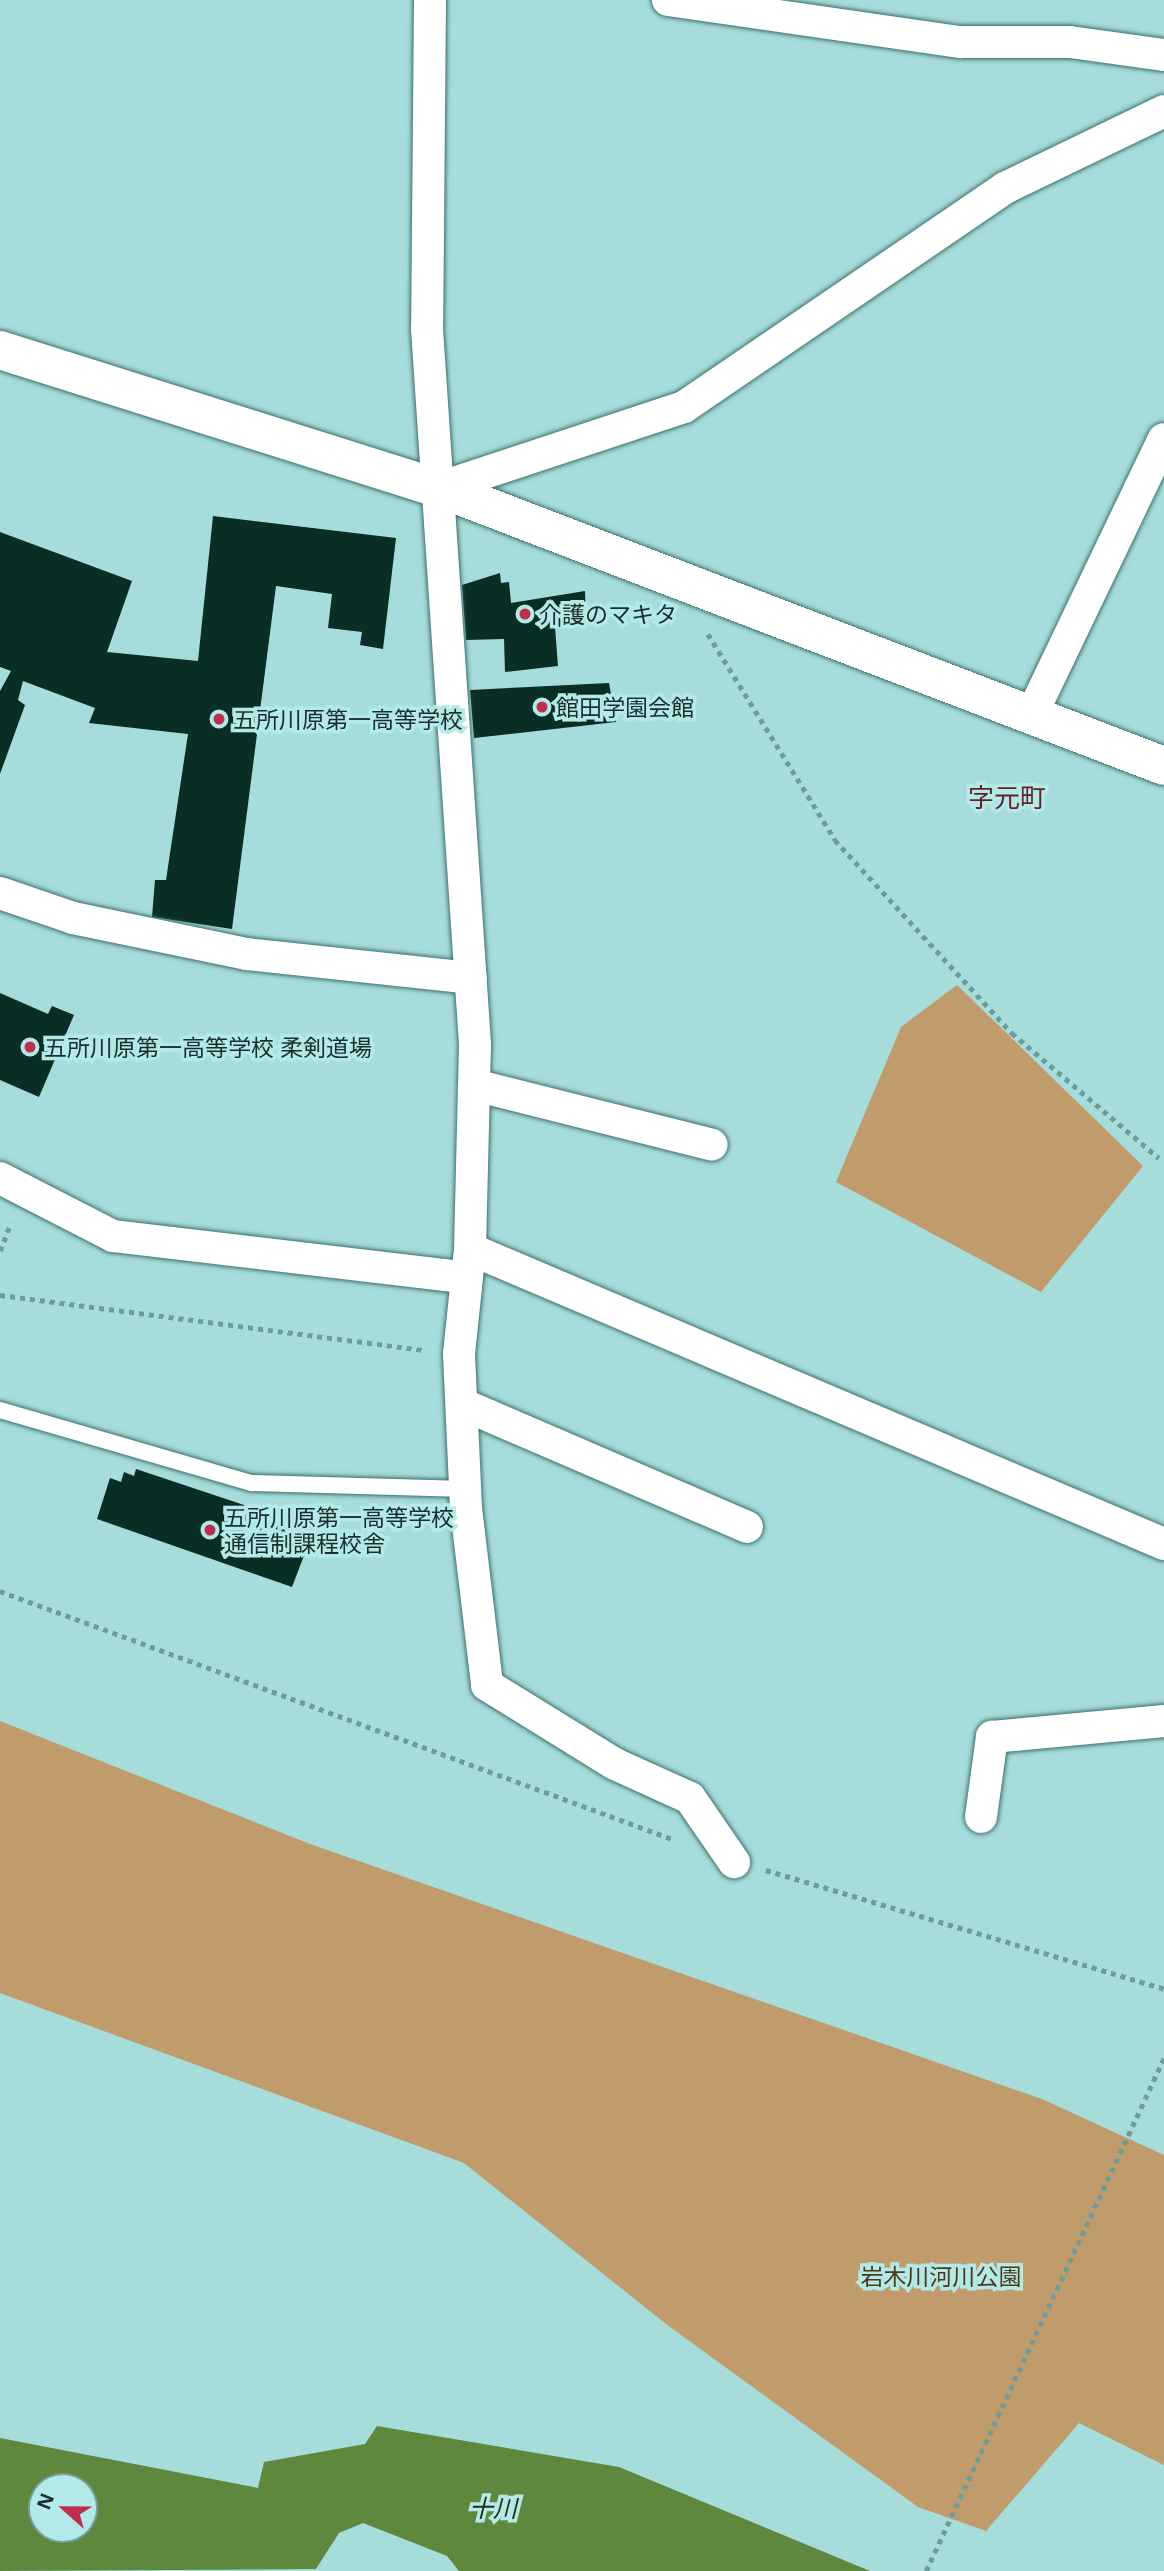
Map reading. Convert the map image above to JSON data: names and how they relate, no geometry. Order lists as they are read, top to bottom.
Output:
{
  "districts": ["字元町"],
  "water": ["十川"],
  "parks": ["岩木川河川公園"],
  "places": [
    "介護のマキタ",
    "館田学園会館",
    "五所川原第一高等学校",
    "五所川原第一高等学校 柔剣道場",
    "五所川原第一高等学校 通信制課程校舎"
  ],
  "north": "left"
}
